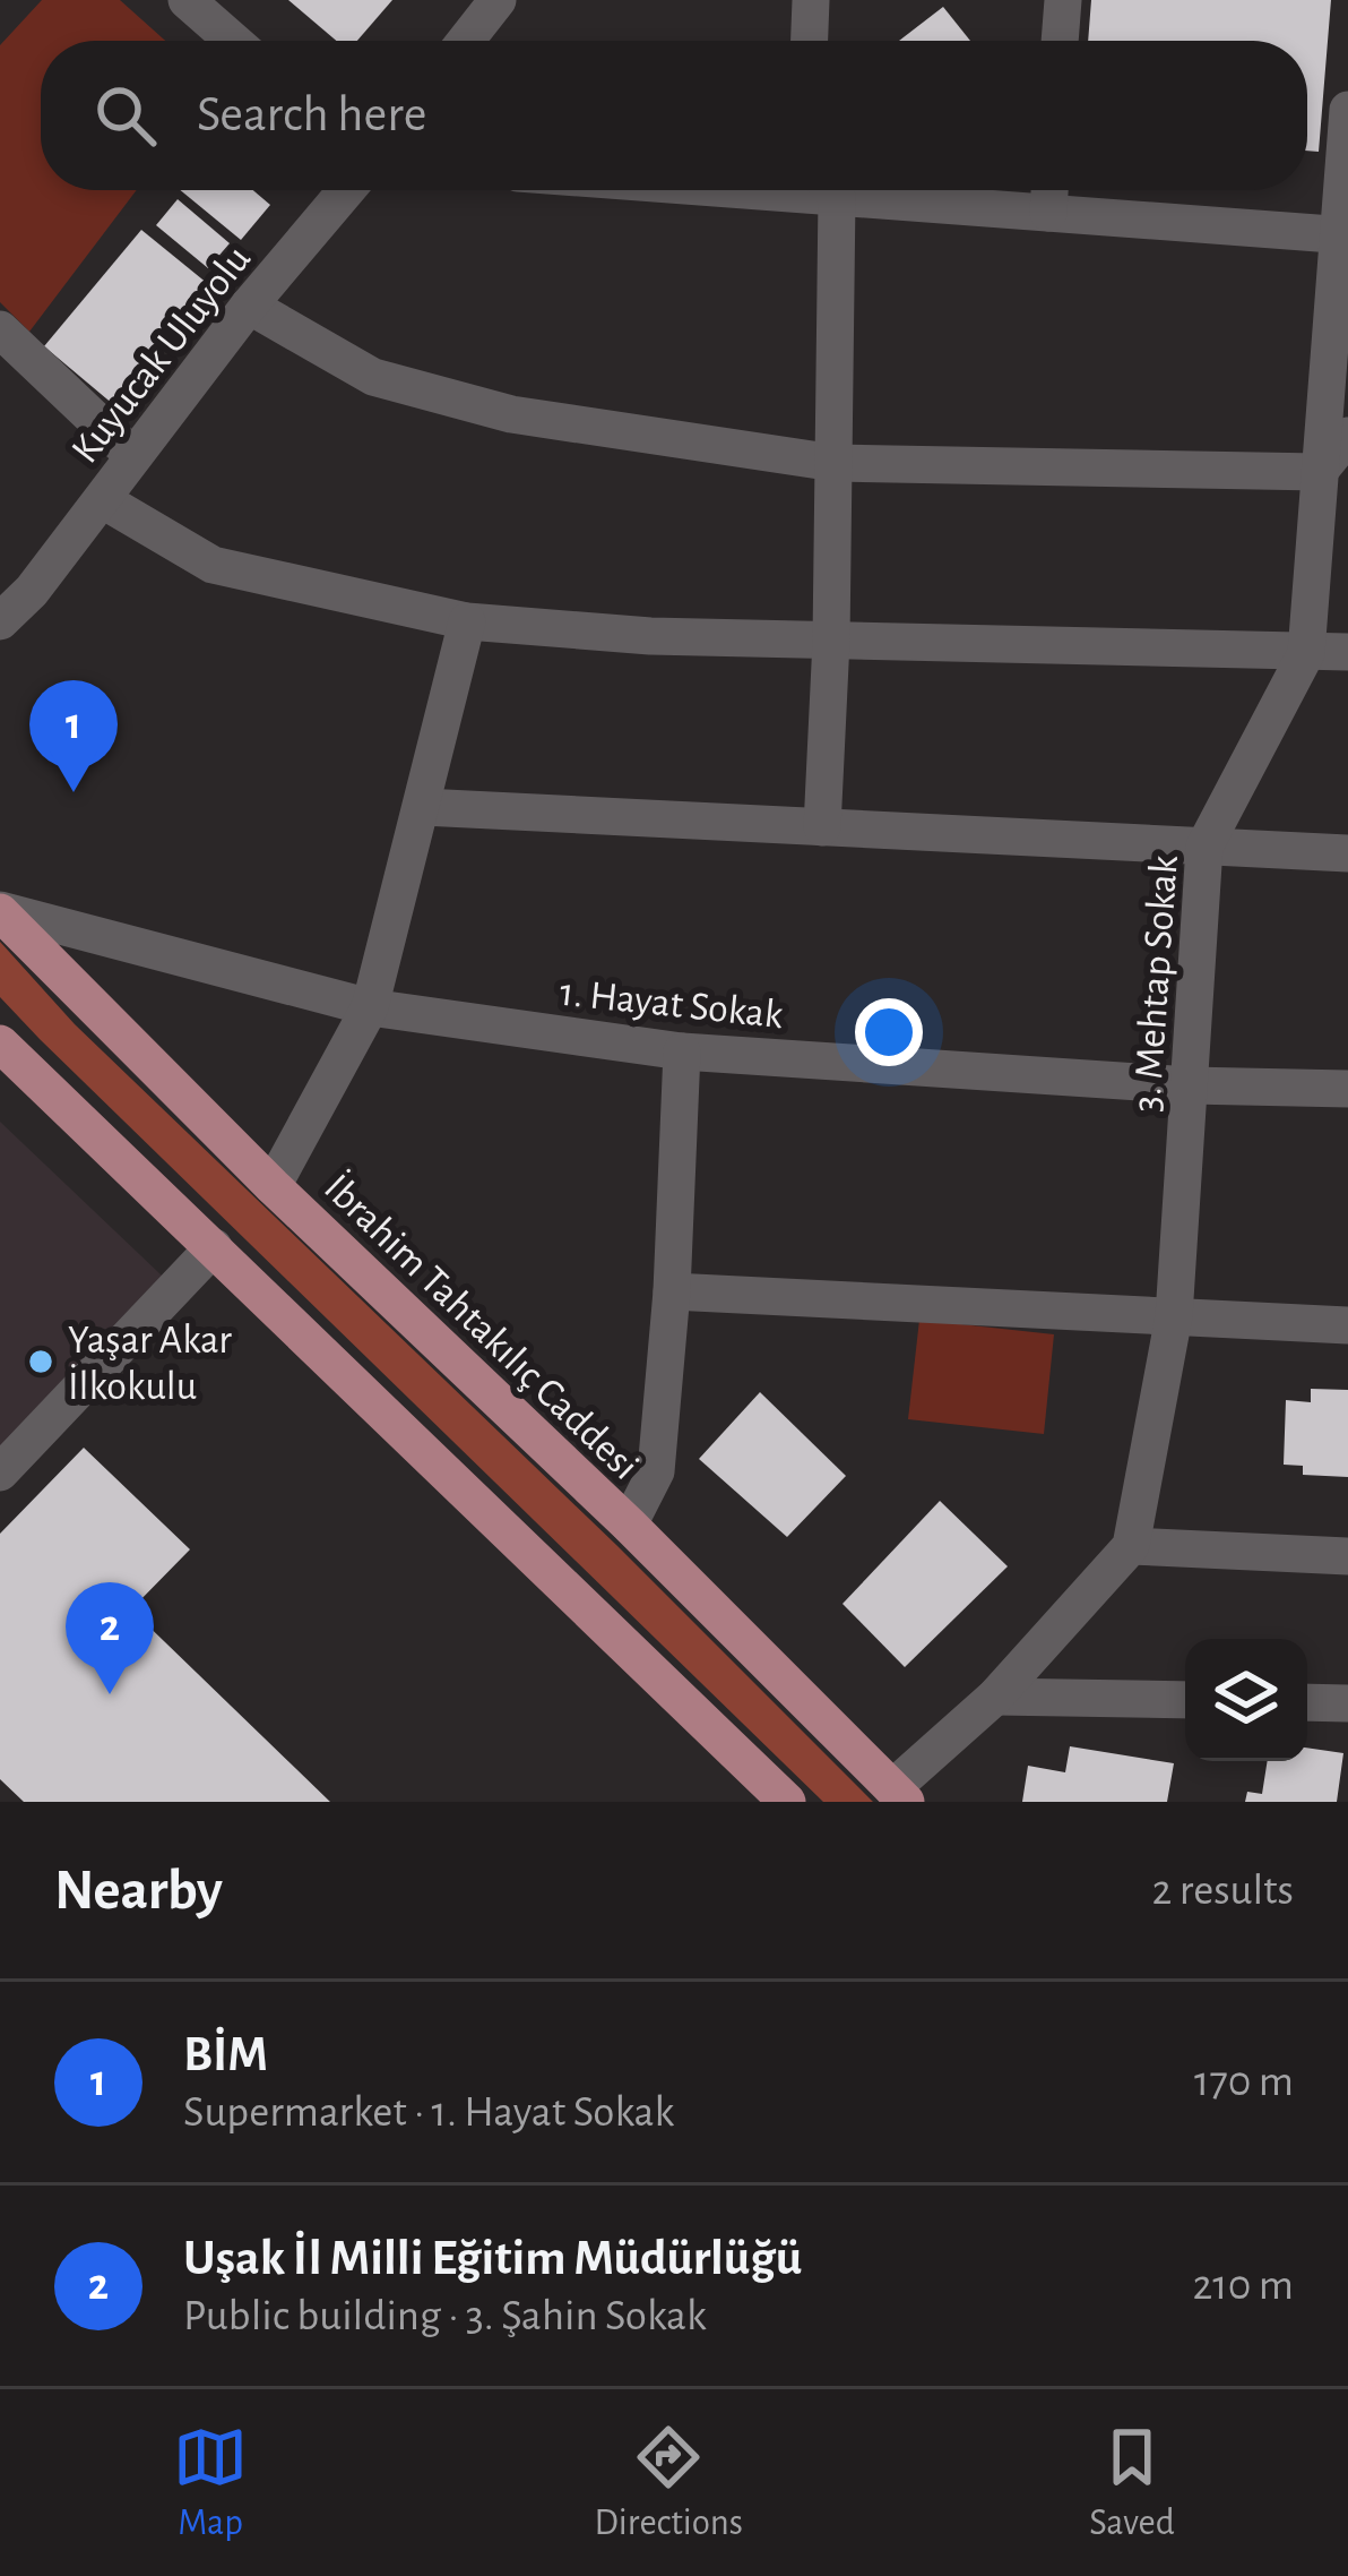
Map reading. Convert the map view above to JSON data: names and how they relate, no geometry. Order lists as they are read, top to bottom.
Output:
{
  "streets": {
    "main road": ["İbrahim Tahtakılıç Caddesi"],
    "street": ["Kuyucak Uluyolu", "3. Mehtap Sokak", "1. Hayat Sokak"]
  },
  "crossings": [
    ["3. Mehtap Sokak", "1. Hayat Sokak"],
    ["1. Hayat Sokak", "İbrahim Tahtakılıç Caddesi"]
  ],
  "places": ["Yaşar Akar İlkokulu"],
  "page": {
    "search": "Search here",
    "pins": ["1", "2"],
    "heading": ["Nearby", "2 results"],
    "list": [
      {
        "mark": "1",
        "name": "BİM",
        "note": "Supermarket · 1. Hayat Sokak",
        "value": "170 m"
      },
      {
        "mark": "2",
        "name": "Uşak İl Milli Eğitim Müdürlüğü",
        "note": "Public building · 3. Şahin Sokak",
        "value": "210 m"
      }
    ],
    "nav": ["Map", "Directions", "Saved"]
  }
}
